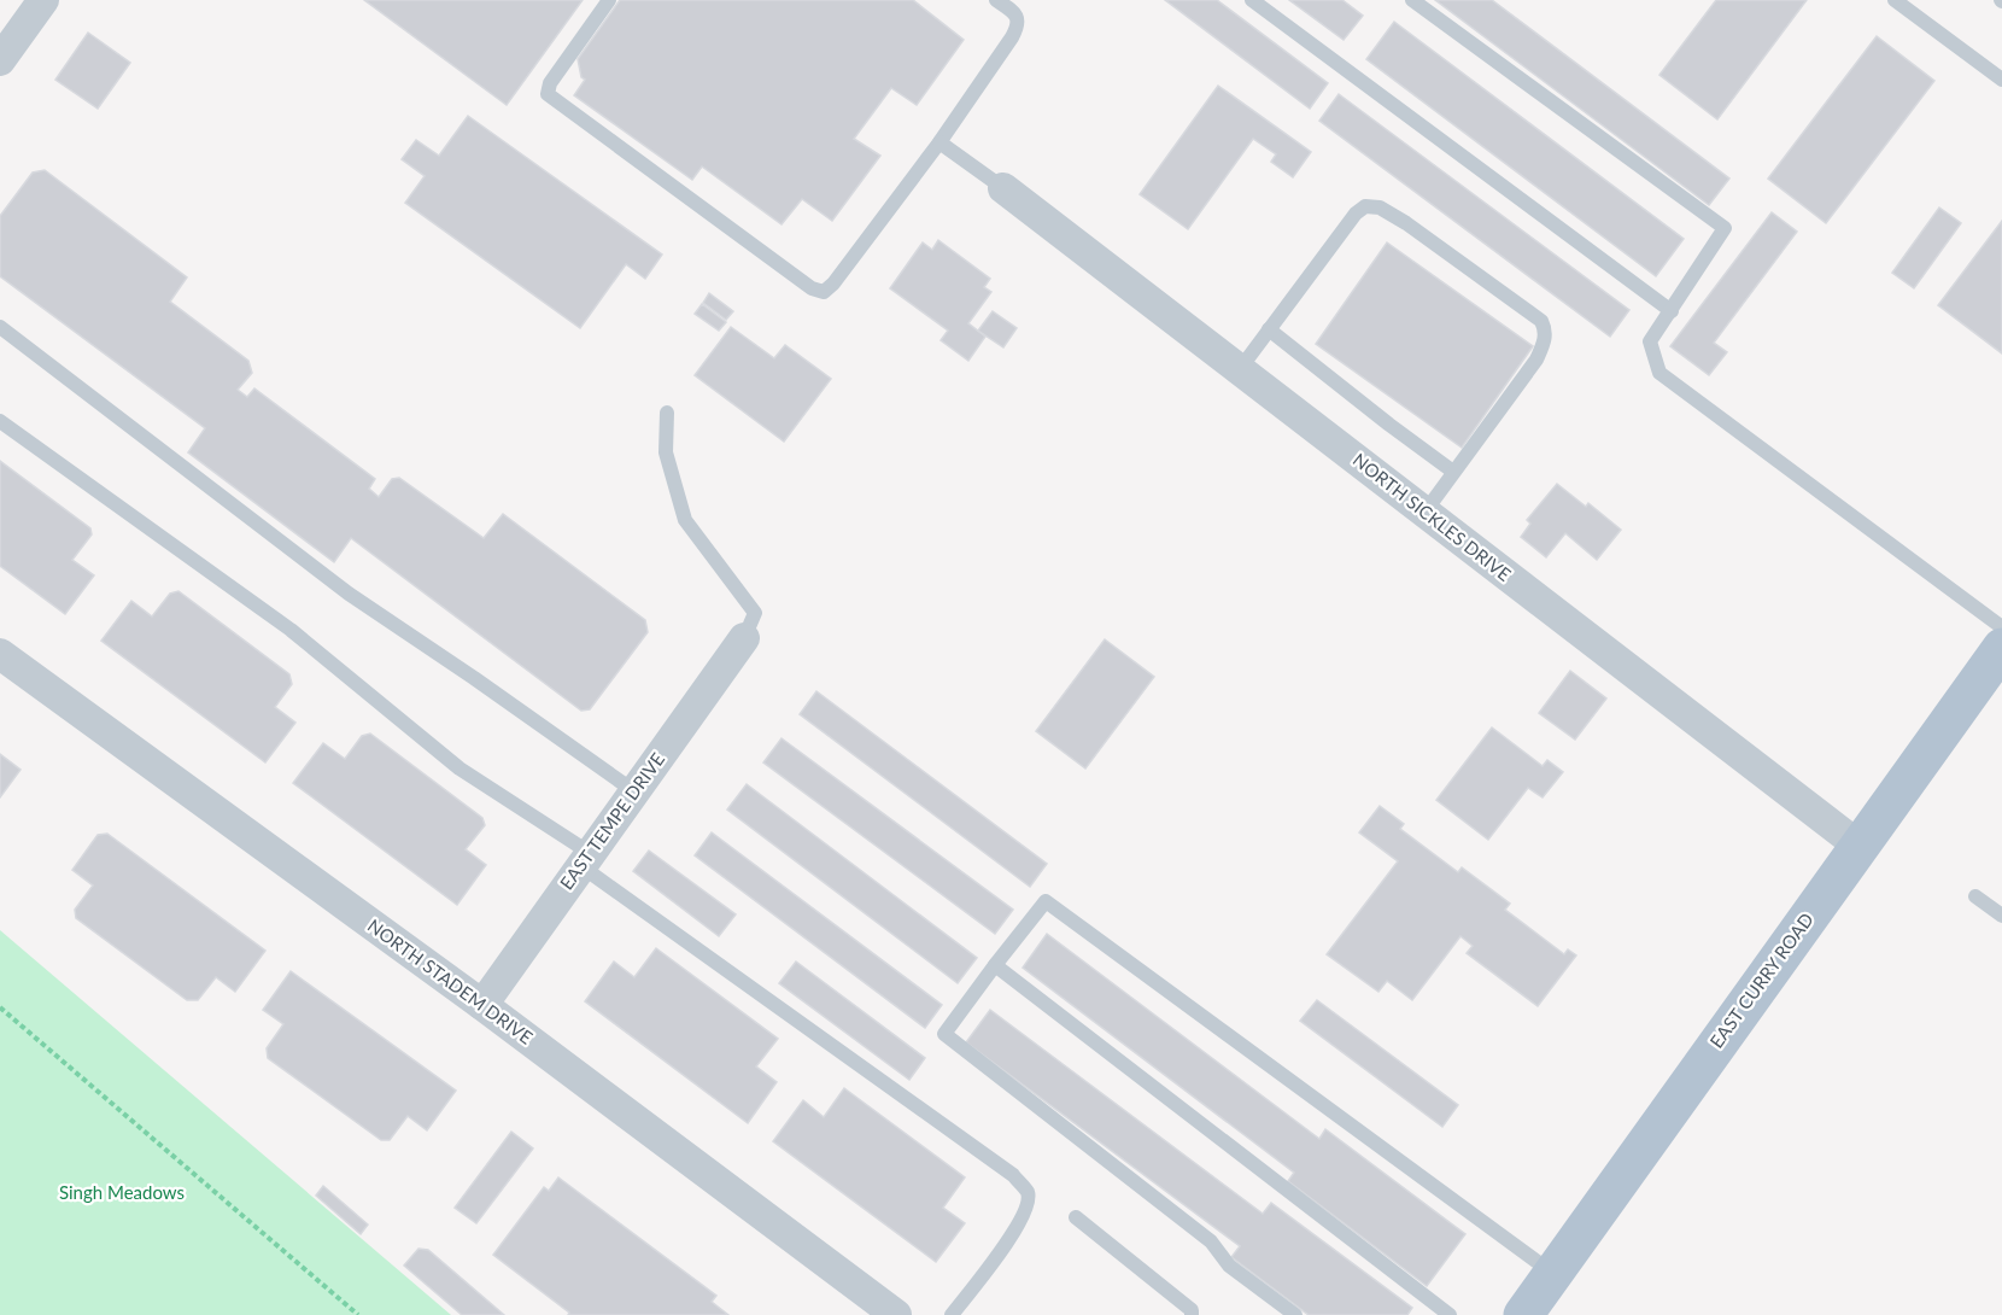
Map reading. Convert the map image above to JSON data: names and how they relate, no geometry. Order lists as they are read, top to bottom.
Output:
{
  "streets": {
    "main road": ["EAST CURRY ROAD"],
    "street": ["NORTH SICKLES DRIVE", "EAST TEMPE DRIVE", "NORTH STADEM DRIVE"]
  },
  "crossings": [
    ["NORTH SICKLES DRIVE", "EAST CURRY ROAD"],
    ["EAST TEMPE DRIVE", "NORTH STADEM DRIVE"]
  ],
  "parks": ["Singh Meadows"]
}
